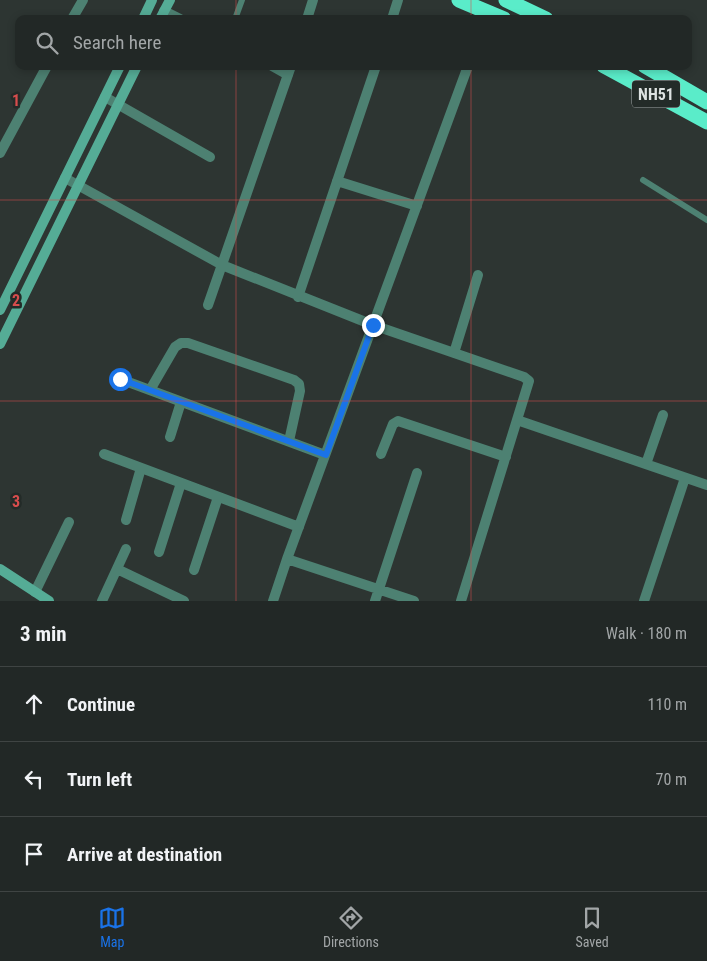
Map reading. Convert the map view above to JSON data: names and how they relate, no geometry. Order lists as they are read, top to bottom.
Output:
{
  "streets": {
    "highway": ["NH51"]
  },
  "page": {
    "search": "Search here",
    "heading": ["3 min", "Walk · 180 m"],
    "list": [
      ["Continue", "110 m"],
      ["Turn left", "70 m"],
      "Arrive at destination"
    ],
    "nav": ["Map", "Directions", "Saved"]
  },
  "grid": {
    "rows": ["1", "2", "3"]
  }
}
